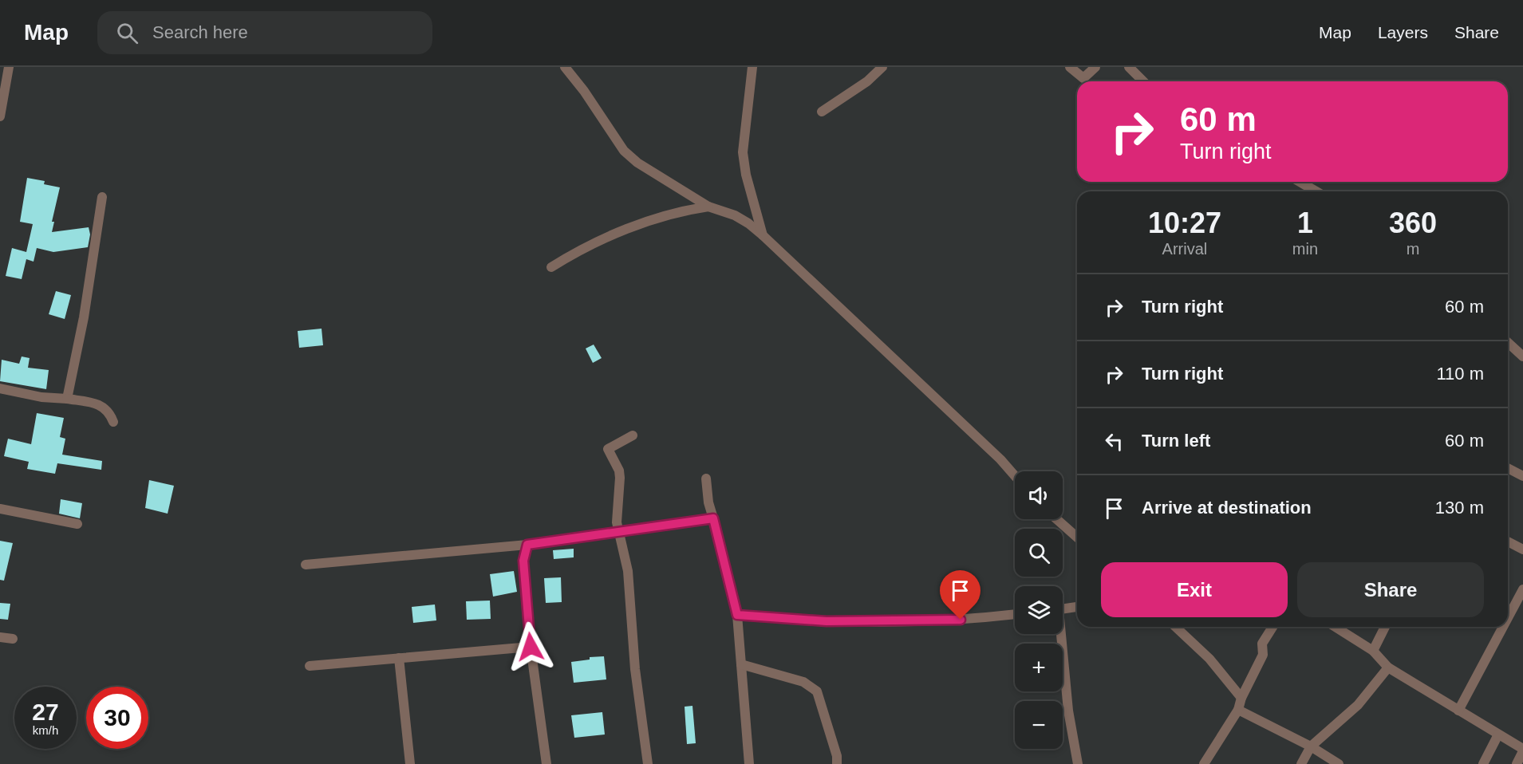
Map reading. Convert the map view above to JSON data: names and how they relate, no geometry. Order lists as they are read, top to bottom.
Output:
{
  "page": {
    "header": "Map",
    "search": "Search here",
    "nav": ["Map", "Layers", "Share"],
    "turn": ["60 m", "Turn right"],
    "eta": [
      "10:27",
      "Arrival",
      "1",
      "min",
      "360",
      "m"
    ],
    "list": [
      {
        "name": "Turn right",
        "value": "60 m"
      },
      {
        "name": "Turn right",
        "value": "110 m"
      },
      {
        "name": "Turn left",
        "value": "60 m"
      },
      {
        "name": "Arrive at destination",
        "value": "130 m"
      }
    ],
    "map_buttons": ["+", "−"],
    "buttons": ["Exit", "Share"],
    "speed": "27 km/h",
    "limit": "30"
  }
}
